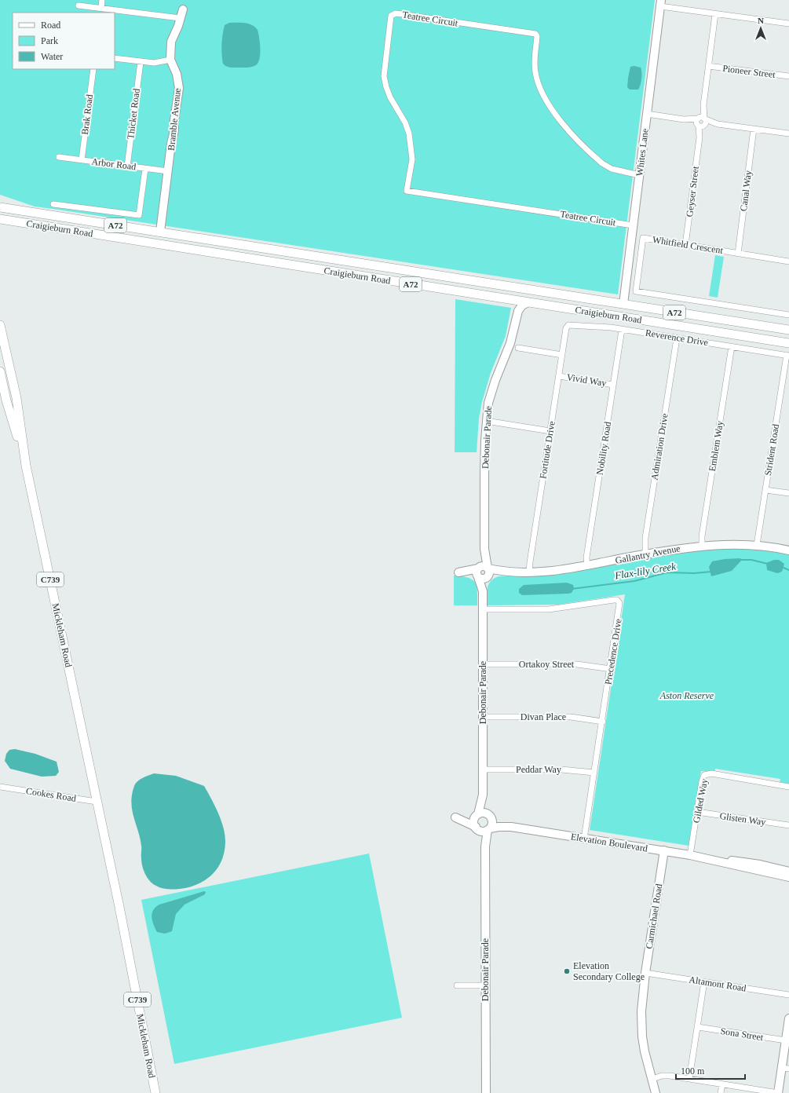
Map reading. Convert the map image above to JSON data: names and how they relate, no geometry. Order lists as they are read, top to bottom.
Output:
{
  "streets": {
    "main road": [
      "A72",
      "Craigieburn Road",
      "C739",
      "Mickleham Road"
    ],
    "street": [
      "Teatree Circuit",
      "Pioneer Street",
      "Thicket Road",
      "Brak Road",
      "Bramble Avenue",
      "Whites Lane",
      "Arbor Road",
      "Canal Way",
      "Geyser Street",
      "Whitfield Crescent",
      "Reverence Drive",
      "Vivid Way",
      "Debonair Parade",
      "Emblem Way",
      "Admiration Drive",
      "Nobility Road",
      "Fortitude Drive",
      "Strident Road",
      "Gallantry Avenue",
      "Precedence Drive",
      "Ortakoy Street",
      "Divan Place",
      "Peddar Way",
      "Cookes Road",
      "Gilded Way",
      "Glisten Way",
      "Elevation Boulevard",
      "Carmichael Road",
      "Altamont Road",
      "Sona Street"
    ]
  },
  "crossings": [
    ["Teatree Circuit", "Whites Lane"],
    ["Pioneer Street", "Geyser Street"],
    ["Thicket Road", "Arbor Road"],
    ["Brak Road", "Arbor Road"],
    ["Bramble Avenue", "Arbor Road"],
    ["Bramble Avenue", "Craigieburn Road"],
    ["Whites Lane", "Craigieburn Road"],
    ["Canal Way", "Whitfield Crescent"],
    ["Geyser Street", "Whitfield Crescent"],
    ["Reverence Drive", "Emblem Way"],
    ["Reverence Drive", "Admiration Drive"],
    ["Reverence Drive", "Nobility Road"],
    ["Reverence Drive", "Fortitude Drive"],
    ["Reverence Drive", "Strident Road"],
    ["Vivid Way", "Nobility Road"],
    ["Vivid Way", "Fortitude Drive"],
    ["Debonair Parade", "Gallantry Avenue"],
    ["Debonair Parade", "Precedence Drive"],
    ["Debonair Parade", "Ortakoy Street"],
    ["Debonair Parade", "Divan Place"],
    ["Debonair Parade", "Peddar Way"],
    ["Debonair Parade", "Elevation Boulevard"],
    ["Emblem Way", "Gallantry Avenue"],
    ["Admiration Drive", "Gallantry Avenue"],
    ["Nobility Road", "Gallantry Avenue"],
    ["Fortitude Drive", "Gallantry Avenue"],
    ["Strident Road", "Gallantry Avenue"],
    ["Mickleham Road", "Cookes Road"],
    ["Precedence Drive", "Ortakoy Street"],
    ["Precedence Drive", "Divan Place"],
    ["Precedence Drive", "Peddar Way"],
    ["Precedence Drive", "Elevation Boulevard"],
    ["Gilded Way", "Glisten Way"],
    ["Gilded Way", "Elevation Boulevard"],
    ["Elevation Boulevard", "Carmichael Road"],
    ["Carmichael Road", "Altamont Road"]
  ],
  "water": ["Flax-lily Creek"],
  "parks": ["Aston Reserve"],
  "places": ["Elevation Secondary College"],
  "legend": ["Road", "Park", "Water"],
  "scale_bar": "100 m",
  "north": "top"
}
